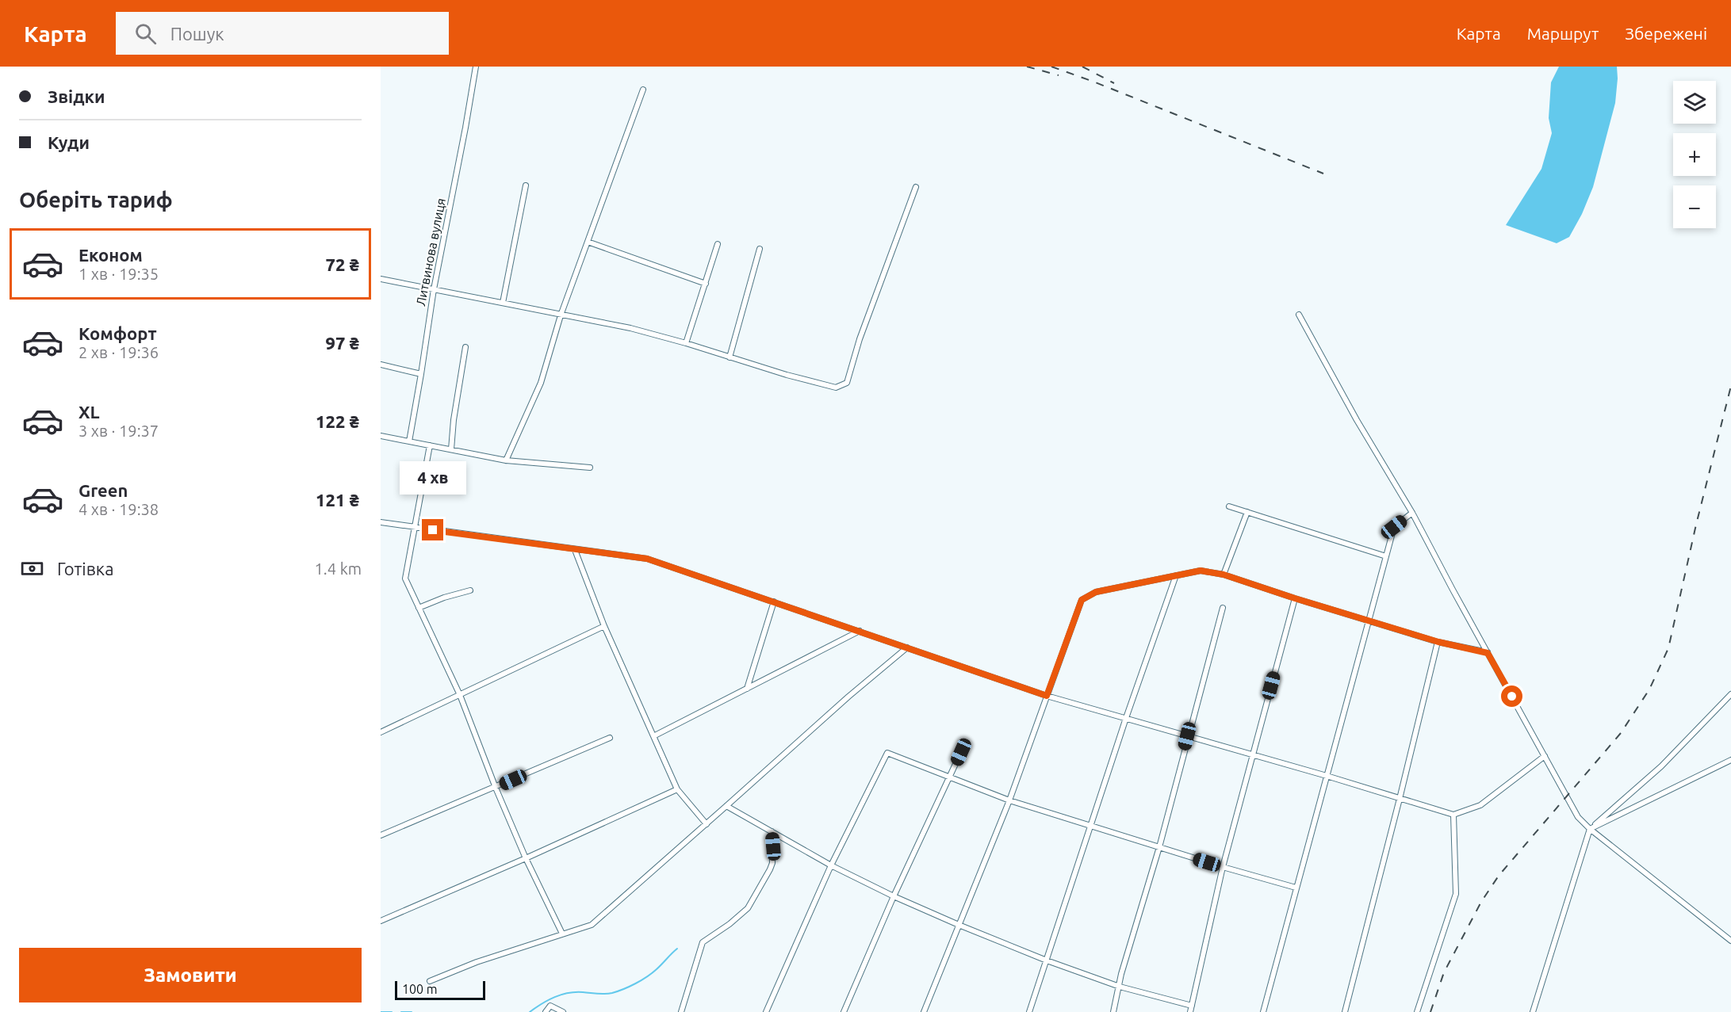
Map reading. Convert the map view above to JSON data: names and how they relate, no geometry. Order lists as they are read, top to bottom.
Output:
{
  "streets": {
    "street": ["Литвинова вулиця"]
  },
  "scale_bar": "100 m",
  "page": {
    "header": "Карта",
    "search": "Пошук",
    "nav": ["Карта", "Маршрут", "Збережені"],
    "banner": ["Звідки", "Куди"],
    "map_buttons": ["+", "−"],
    "heading": "Оберіть тариф",
    "list": [
      {
        "name": "Економ",
        "note": "1 хв · 19:35",
        "value": "72 ₴"
      },
      {
        "name": "Комфорт",
        "note": "2 хв · 19:36",
        "value": "97 ₴"
      },
      {
        "name": "XL",
        "note": "3 хв · 19:37",
        "value": "122 ₴"
      },
      {
        "name": "Green",
        "note": "4 хв · 19:38",
        "value": "121 ₴"
      }
    ],
    "bubble": "4 хв",
    "pay": ["Готівка", "1.4 km"],
    "buttons": "Замовити",
    "scale": "100 m"
  }
}
